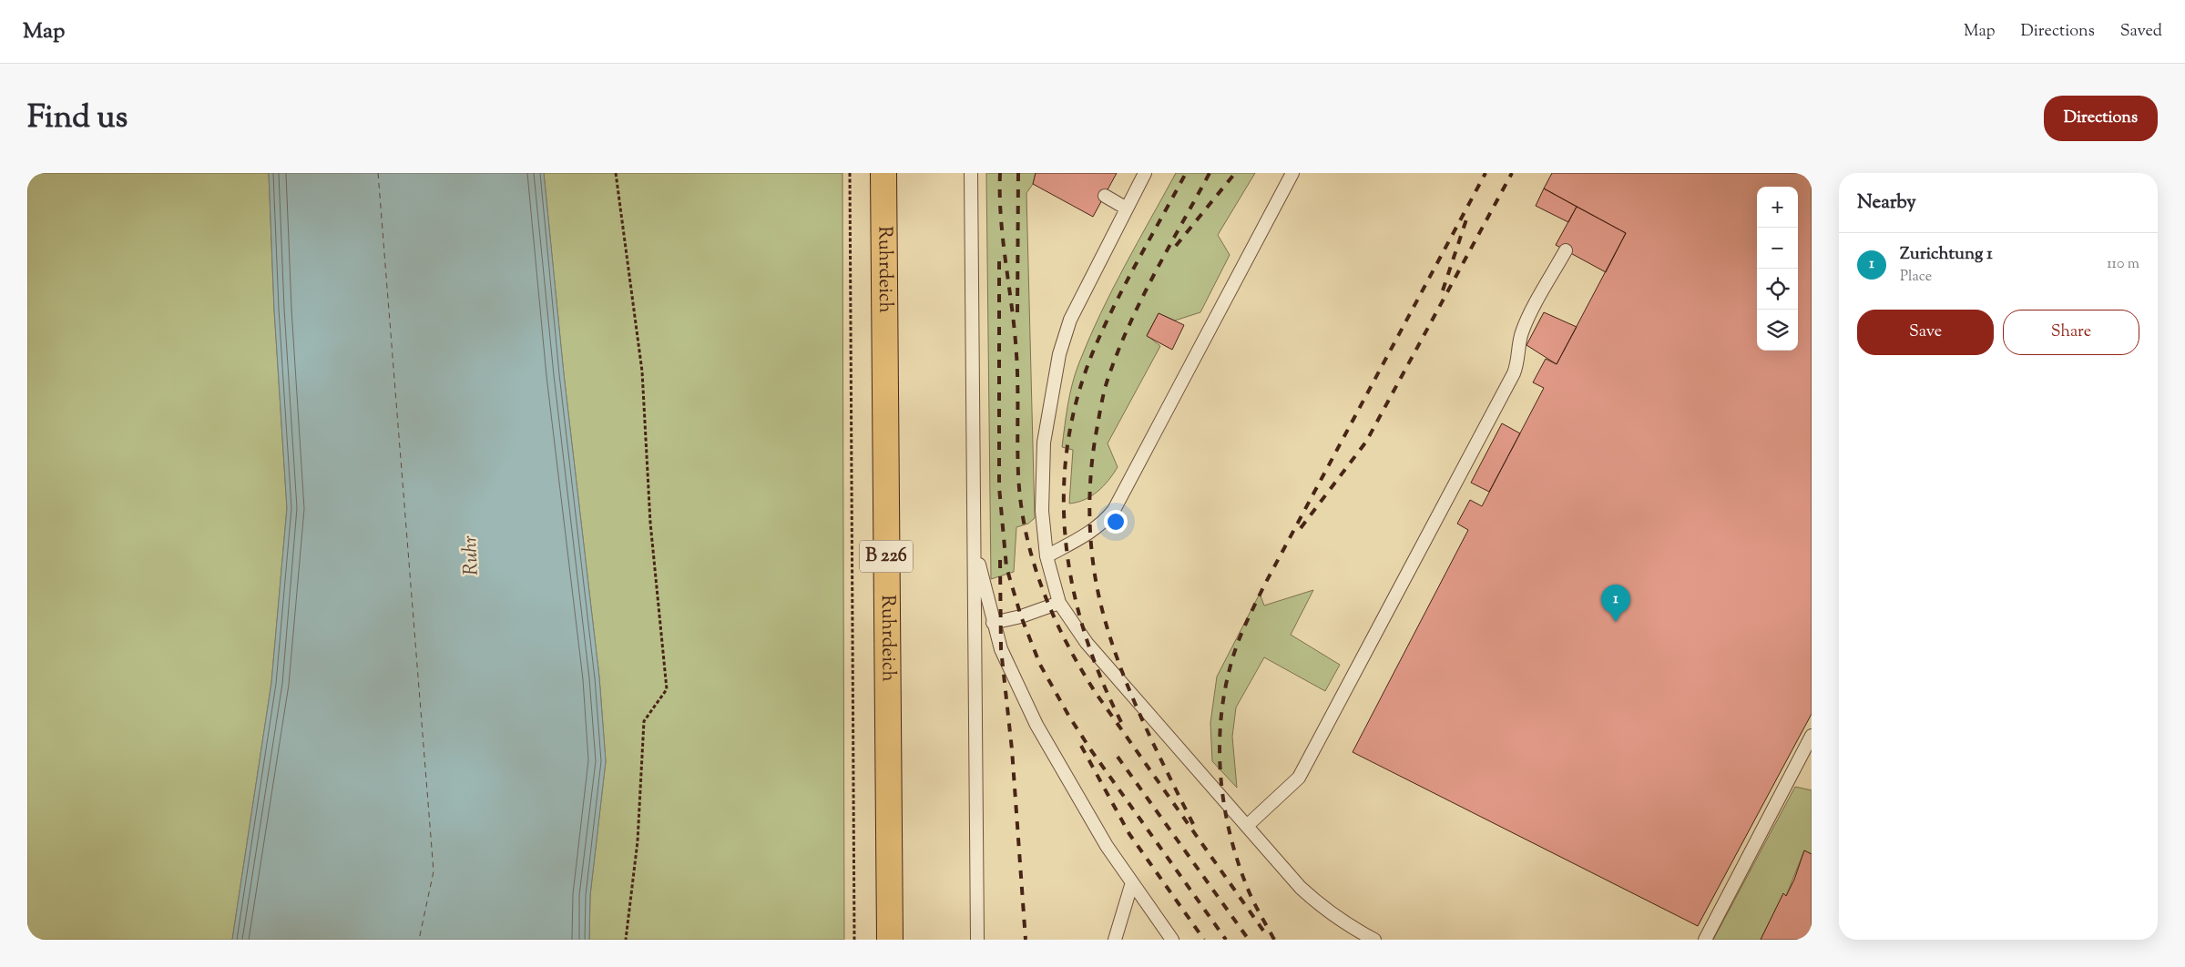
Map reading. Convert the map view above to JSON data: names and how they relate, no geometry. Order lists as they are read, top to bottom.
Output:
{
  "streets": {
    "main road": ["Ruhrdeich", "B 226"]
  },
  "water": ["Ruhr"],
  "page": {
    "header": "Map",
    "nav": ["Map", "Directions", "Saved"],
    "title": "Find us",
    "buttons": [
      "Directions",
      ["Save", "Share"]
    ],
    "heading": "Nearby",
    "map_buttons": ["+", "−"],
    "list": [
      {
        "mark": "1",
        "name": "Zurichtung 1",
        "note": "Place",
        "value": "110 m"
      }
    ],
    "pins": "1"
  }
}
